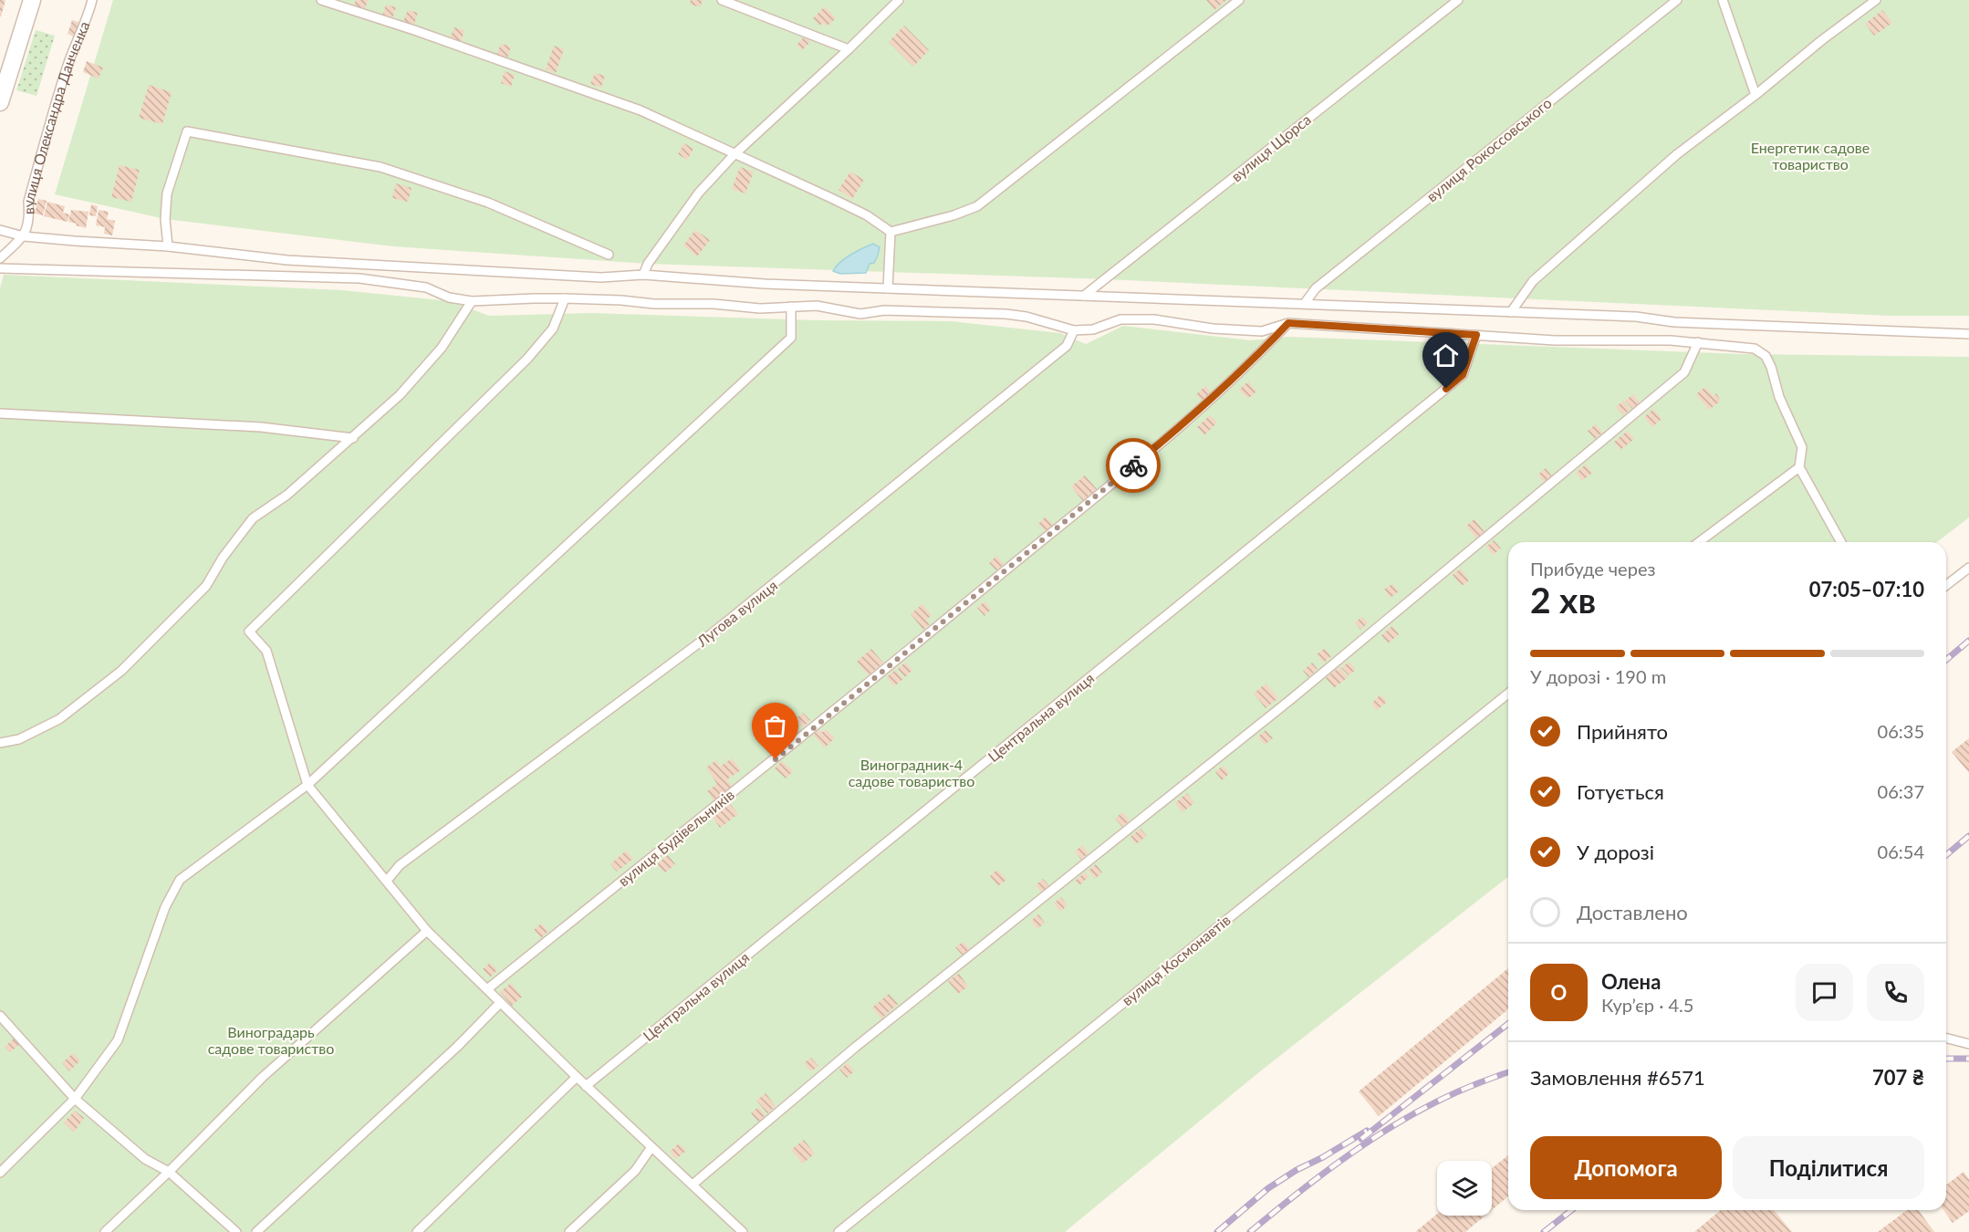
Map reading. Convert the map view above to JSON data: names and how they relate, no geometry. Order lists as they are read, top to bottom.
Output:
{
  "streets": {
    "lane": [
      "вулиця Олександра Данченка",
      "вулиця Щорса",
      "вулиця Рокоссовського",
      "Лугова вулиця",
      "Центральна вулиця",
      "вулиця Будівельників",
      "вулиця Космонавтів"
    ]
  },
  "parks": ["Енергетик садове товариство", "Виноградник-4 садове товариство", "Виноградарь садове товариство"],
  "page": {
    "heading": ["2 хв", "Прибуде через", "07:05–07:10"],
    "panel": [
      "Олена",
      "Кур’єр · 4.5",
      "Замовлення #6571",
      "707 ₴"
    ],
    "bar": "У дорозі · 190 m",
    "list": [
      ["Прийнято", "06:35"],
      ["Готується", "06:37"],
      ["У дорозі", "06:54"],
      "Доставлено"
    ],
    "round": "О",
    "buttons": ["Допомога", "Поділитися"]
  }
}
